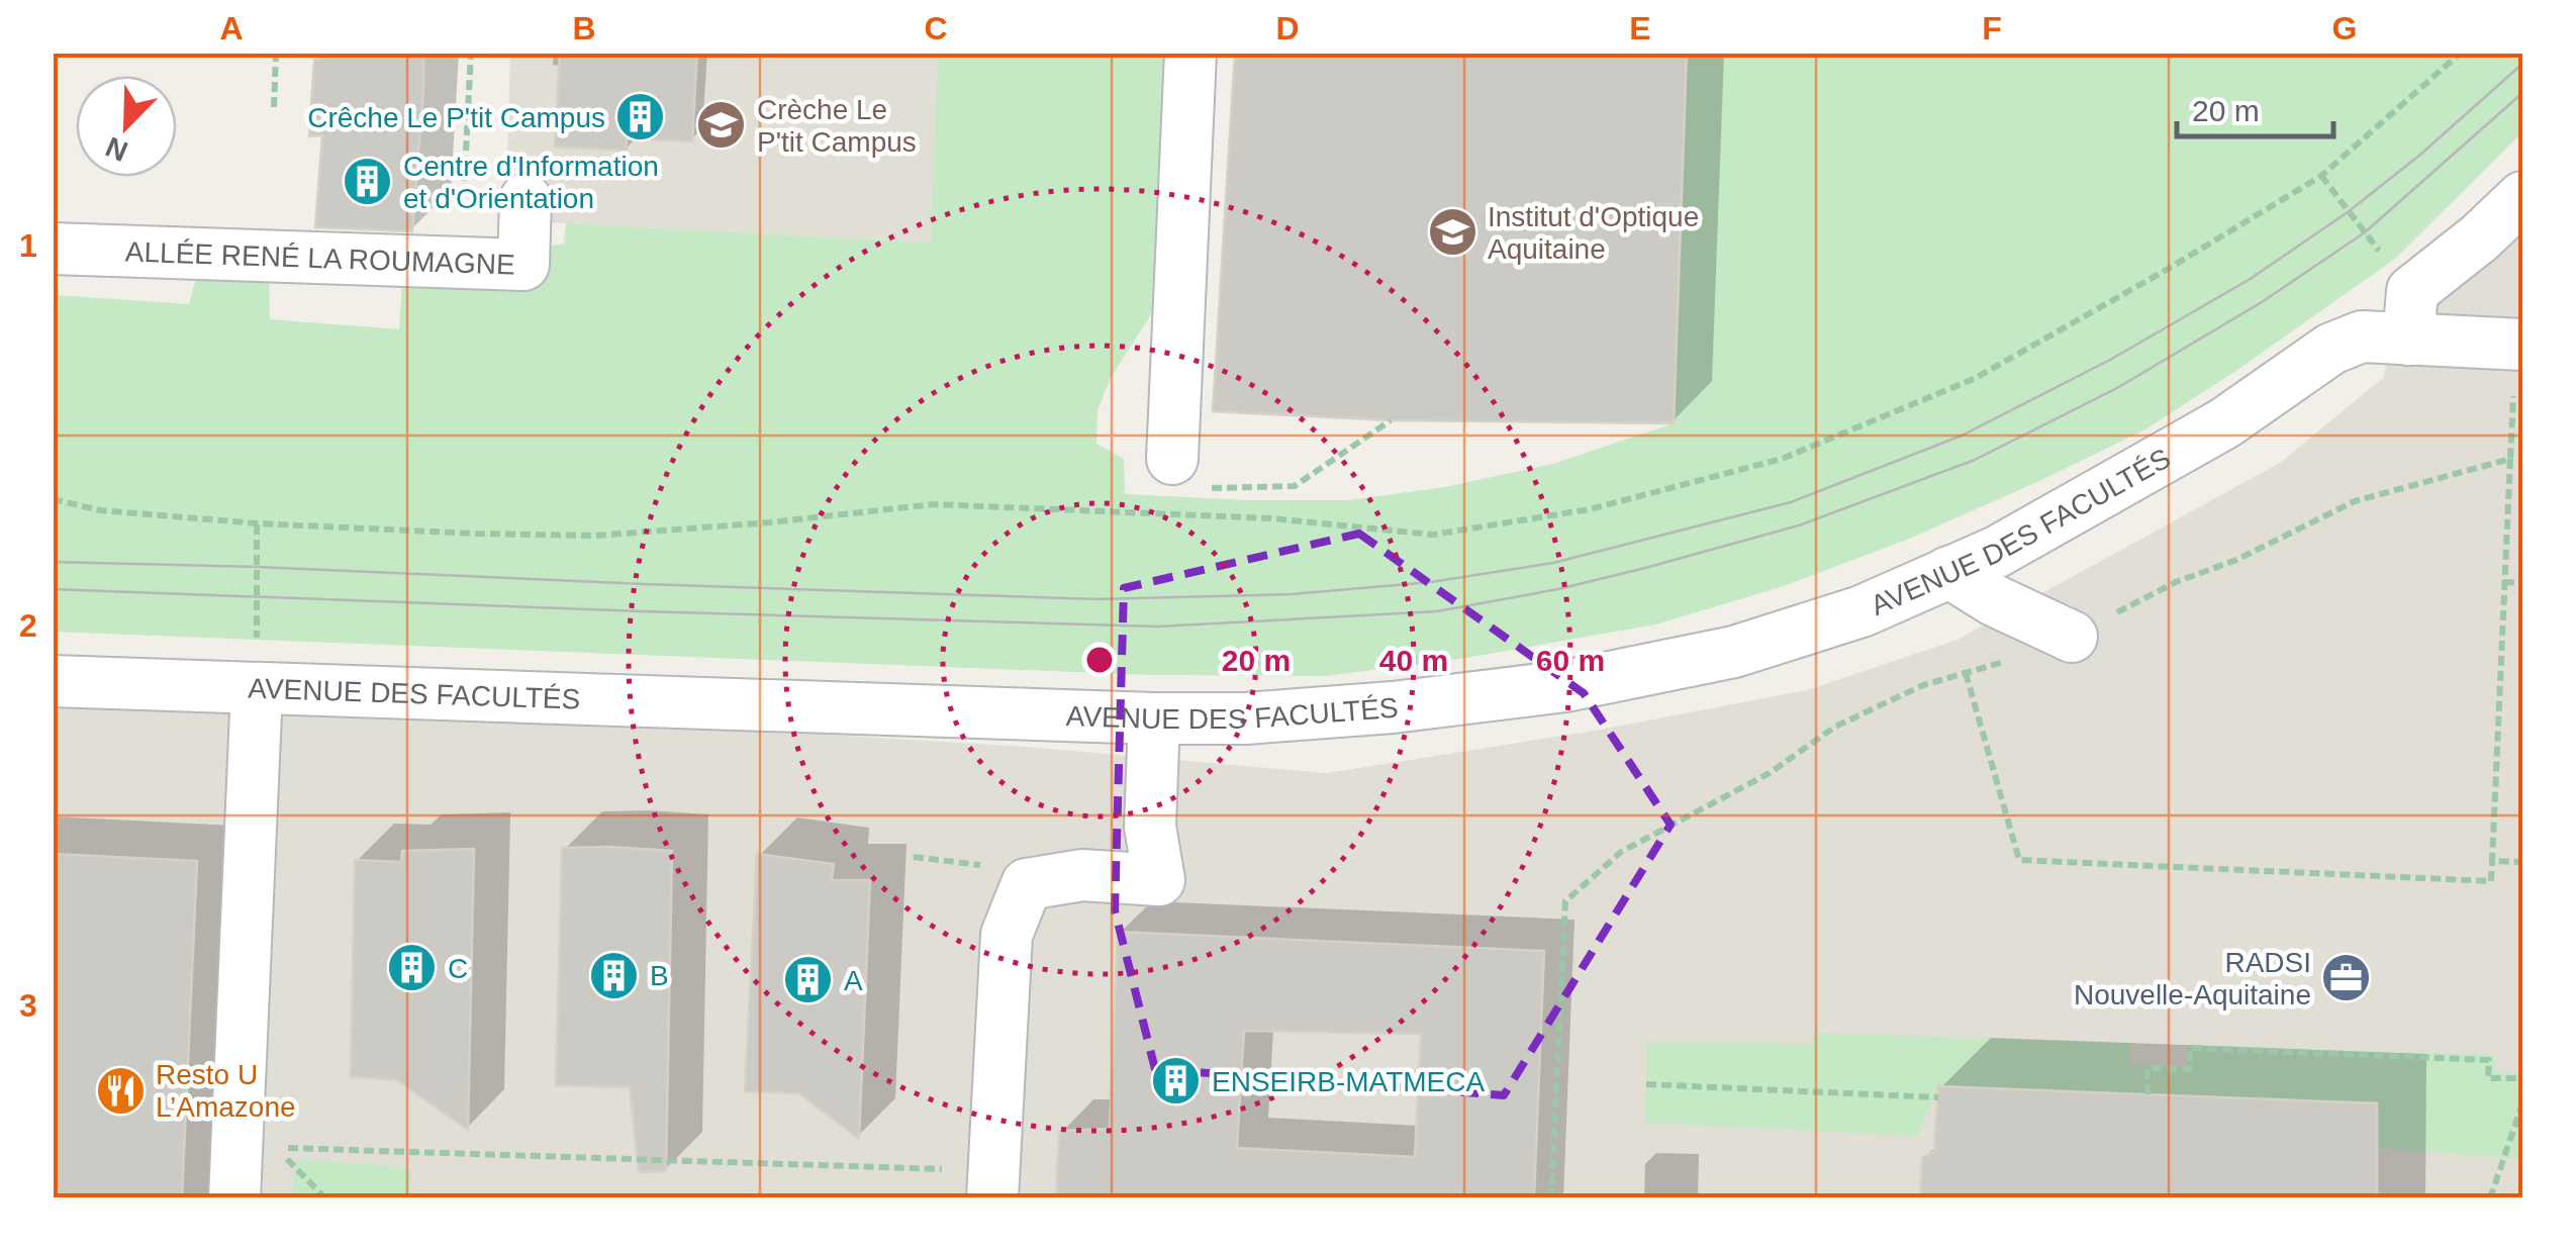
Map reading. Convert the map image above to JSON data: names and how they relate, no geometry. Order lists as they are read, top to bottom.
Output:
{
  "streets": {
    "street": ["ALLÉE RENÉ LA ROUMAGNE", "AVENUE DES FACULTÉS"]
  },
  "places": {
    "building": [
      "Crêche Le P'tit Campus",
      "Centre d'Information et d'Orientation",
      "C",
      "B",
      "A",
      "ENSEIRB-MATMECA"
    ],
    "school or university": ["Crèche Le P'tit Campus", "Institut d'Optique Aquitaine"],
    "office": ["RADSI Nouvelle-Aquitaine"],
    "restaurant": ["Resto U L’Amazone"]
  },
  "scale_bar": "20 m",
  "north": "bottom left",
  "grid": {
    "columns": [
      "A",
      "B",
      "C",
      "D",
      "E",
      "F",
      "G"
    ],
    "rows": ["1", "2", "3"]
  },
  "rings": ["20 m", "40 m", "60 m"]
}
